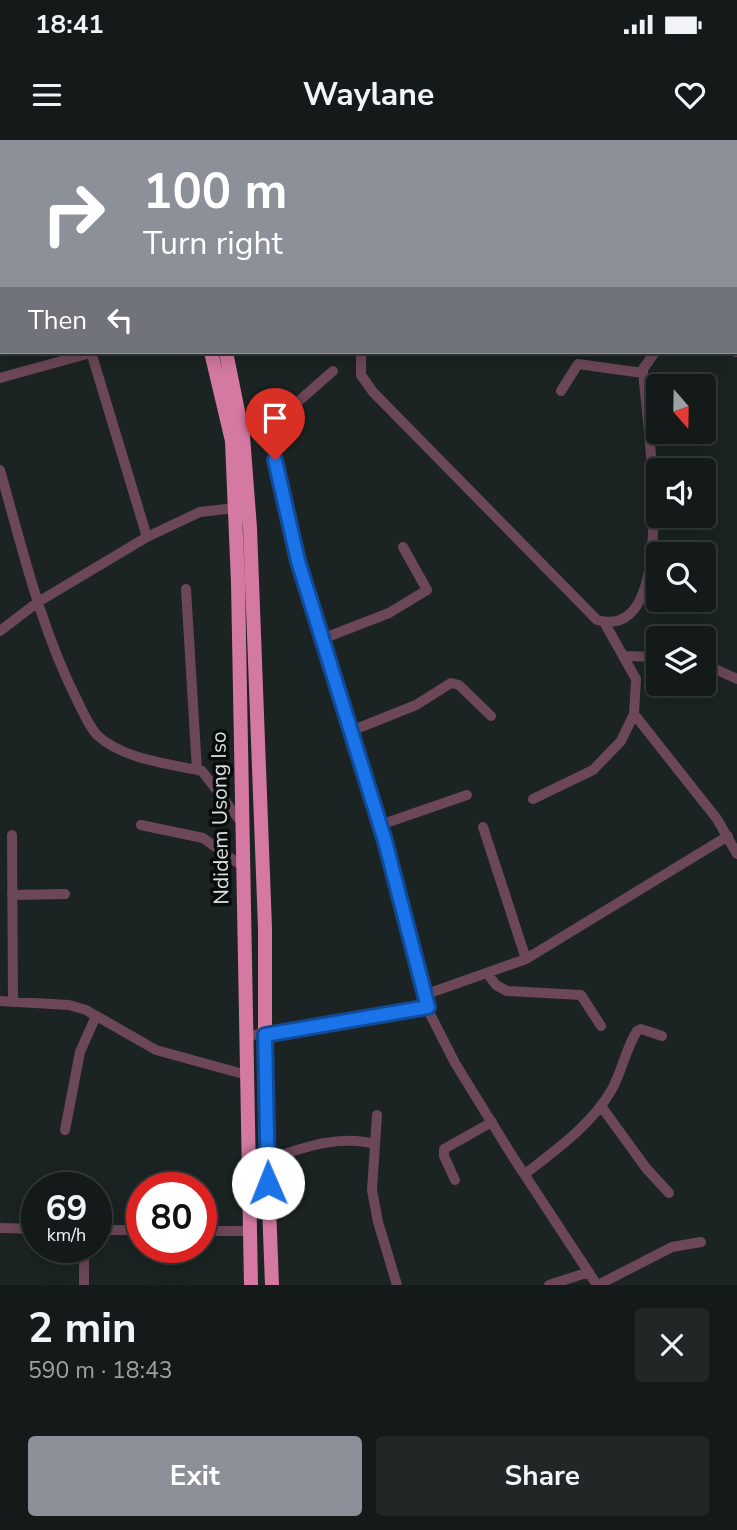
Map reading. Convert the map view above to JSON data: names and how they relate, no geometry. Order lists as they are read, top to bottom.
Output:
{
  "streets": {
    "highway": ["Ndidem Usong Iso"]
  },
  "north": "bottom",
  "page": {
    "status": "18:41",
    "header": "Waylane",
    "turn": ["100 m", "Turn right"],
    "then": "Then",
    "speed": "69 km/h",
    "limit": "80",
    "heading": ["2 min", "590 m · 18:43"],
    "buttons": ["Exit", "Share"]
  }
}
